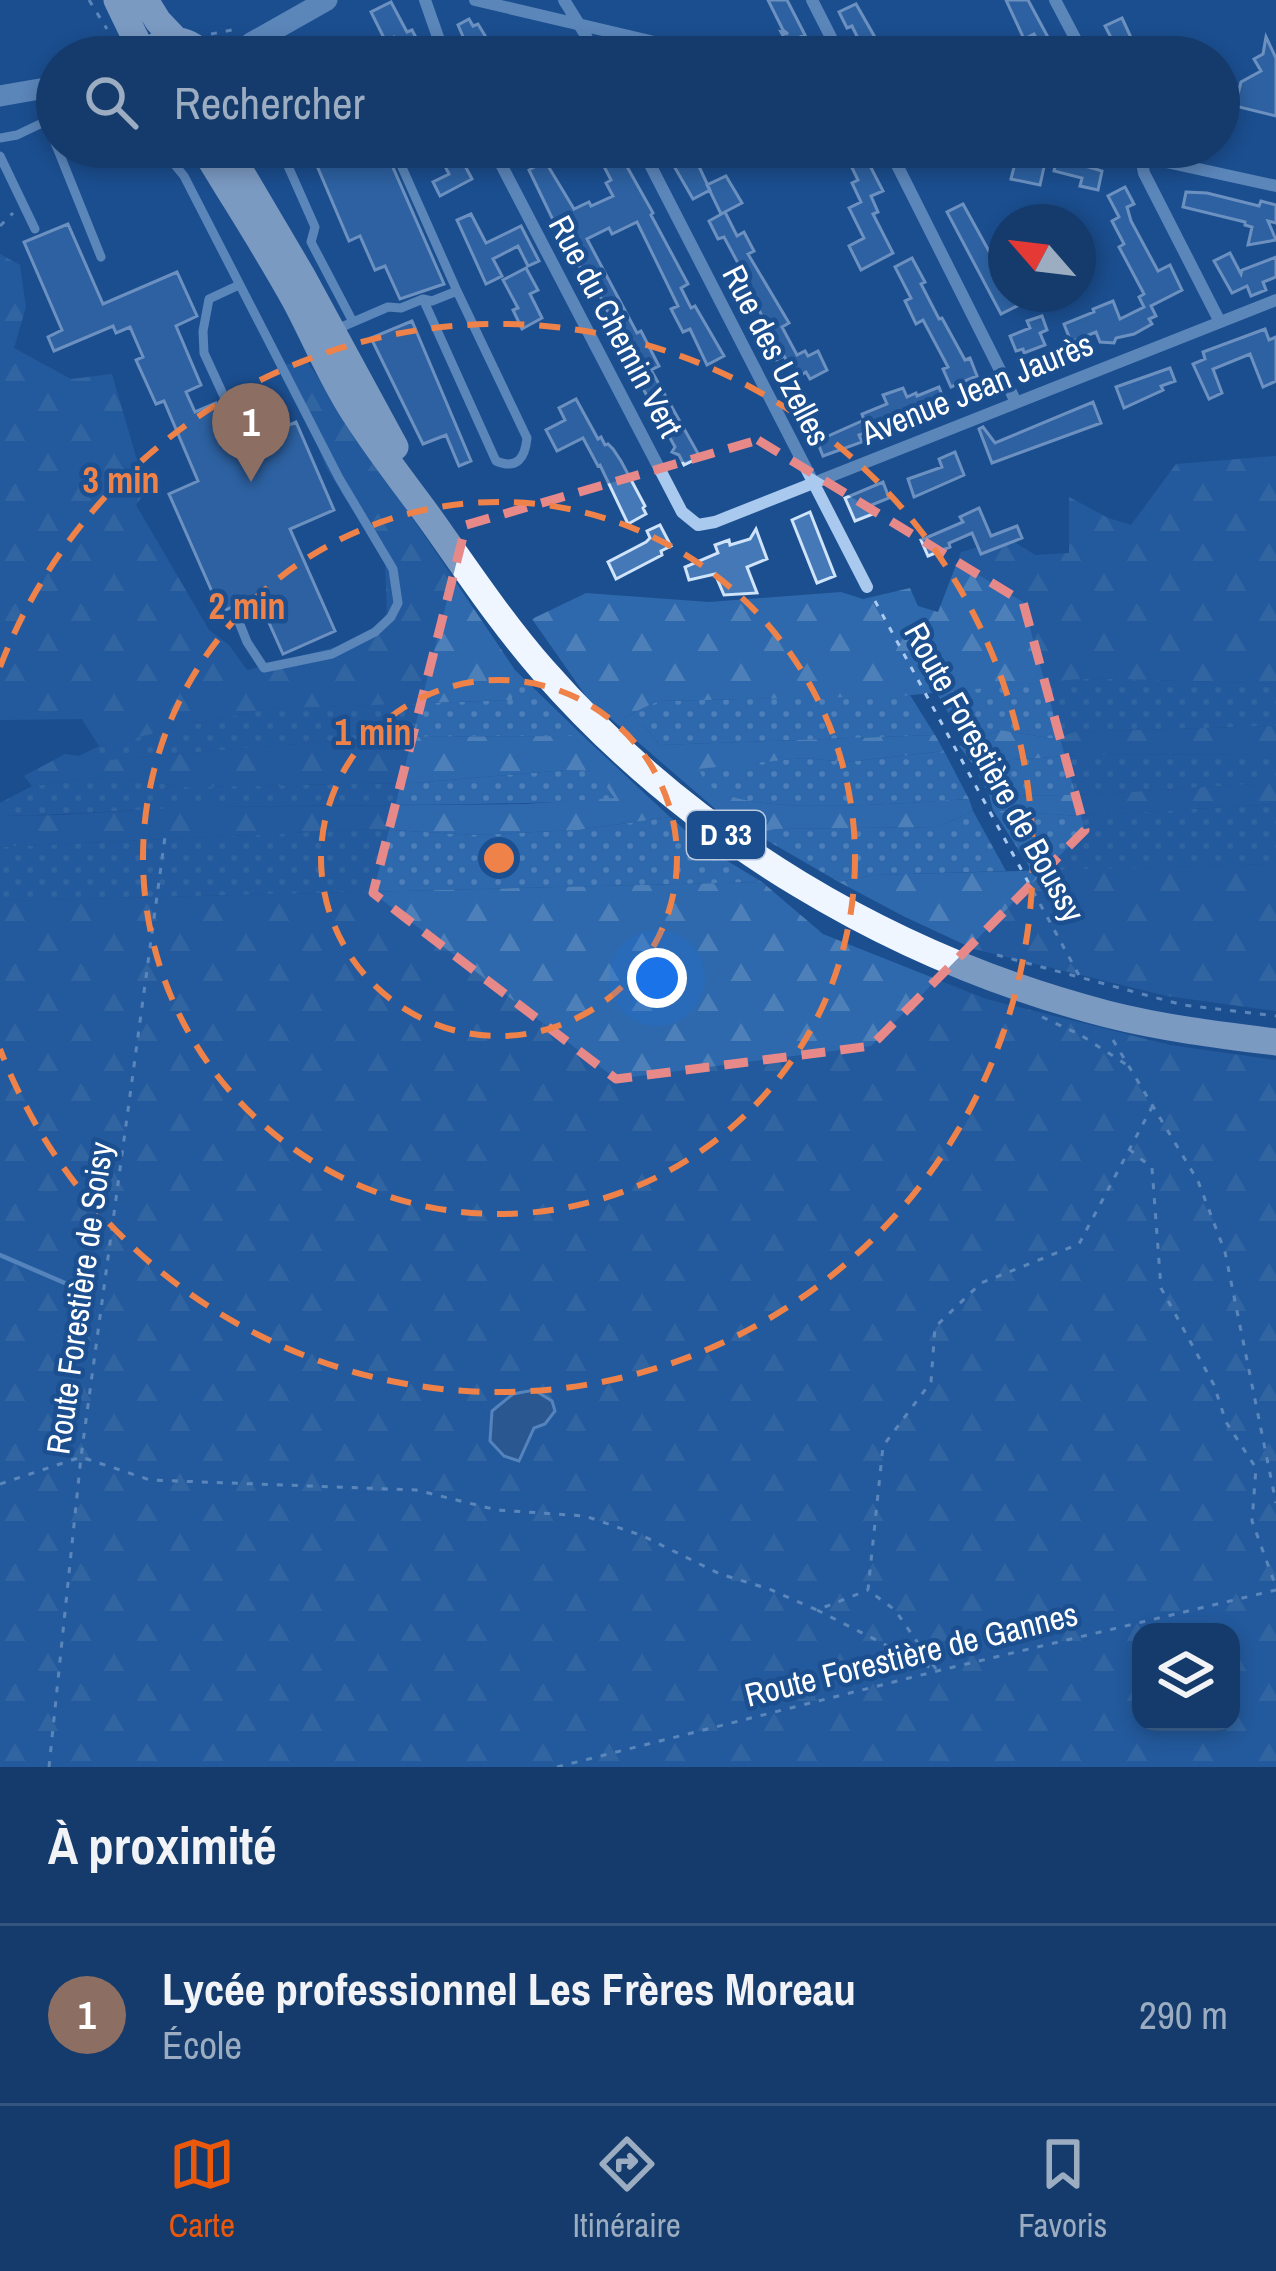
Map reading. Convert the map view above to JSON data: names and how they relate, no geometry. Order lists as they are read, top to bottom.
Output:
{
  "streets": {
    "main road": ["D 33"],
    "street": ["Rue du Chemin Vert", "Rue des Uzelles", "Avenue Jean Jaurès"],
    "path": ["Route Forestière de Boussy", "Route Forestière de Soisy", "Route Forestière de Gannes"]
  },
  "crossings": [
    ["Rue du Chemin Vert", "Avenue Jean Jaurès"],
    ["Rue des Uzelles", "Avenue Jean Jaurès"],
    ["Rue des Uzelles", "Route Forestière de Boussy"]
  ],
  "north": "top left",
  "page": {
    "search": "Rechercher",
    "pins": "1",
    "heading": "À proximité",
    "list": [
      {
        "mark": "1",
        "name": "Lycée professionnel Les Frères Moreau",
        "note": "École",
        "value": "290 m"
      }
    ],
    "nav": ["Carte", "Itinéraire", "Favoris"]
  },
  "rings": ["3 min", "2 min", "1 min"]
}
